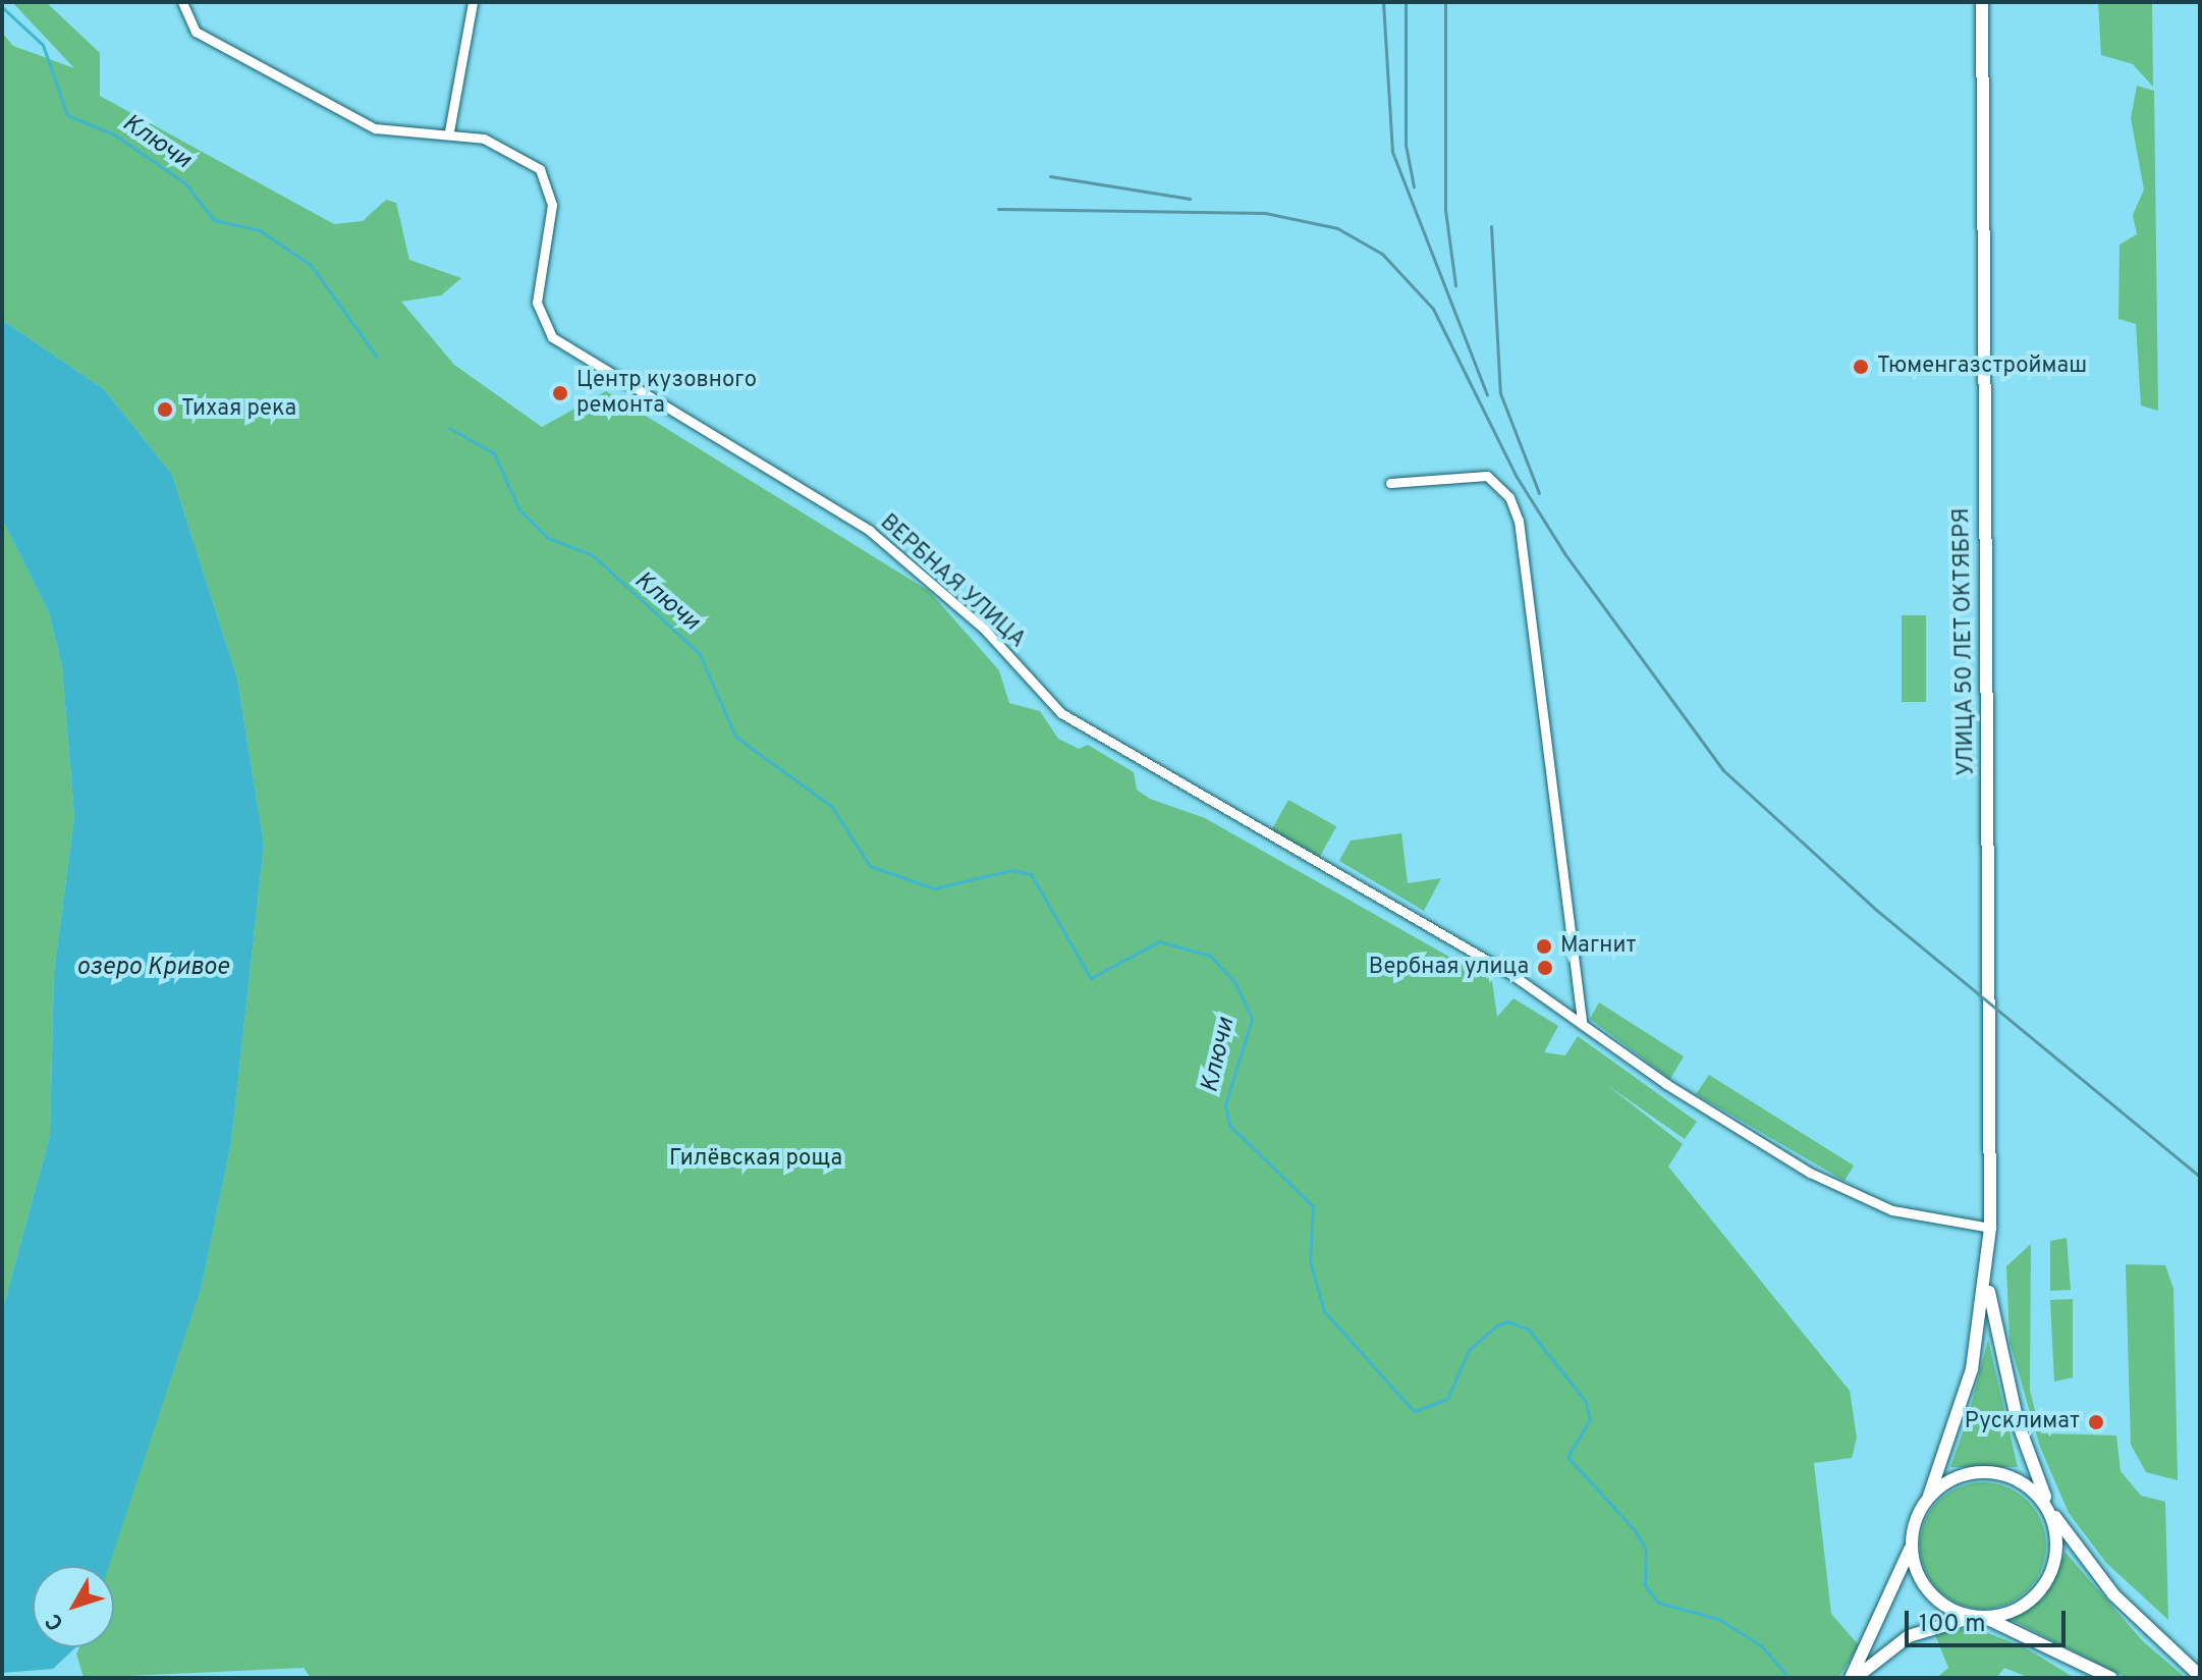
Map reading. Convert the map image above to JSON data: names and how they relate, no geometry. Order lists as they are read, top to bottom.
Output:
{
  "streets": {
    "main road": ["УЛИЦА 50 ЛЕТ ОКТЯБРЯ"],
    "street": ["ВЕРБНАЯ УЛИЦА"]
  },
  "crossings": [
    ["ВЕРБНАЯ УЛИЦА", "УЛИЦА 50 ЛЕТ ОКТЯБРЯ"]
  ],
  "water": ["Ключи", "озеро Кривое"],
  "parks": ["Гилёвская роща"],
  "places": [
    "Тюменгазстроймаш",
    "Центр кузовного ремонта",
    "Тихая река",
    "Магнит",
    "Вербная улица",
    "Русклимат"
  ],
  "scale_bar": "100 m",
  "north": "bottom left"
}
